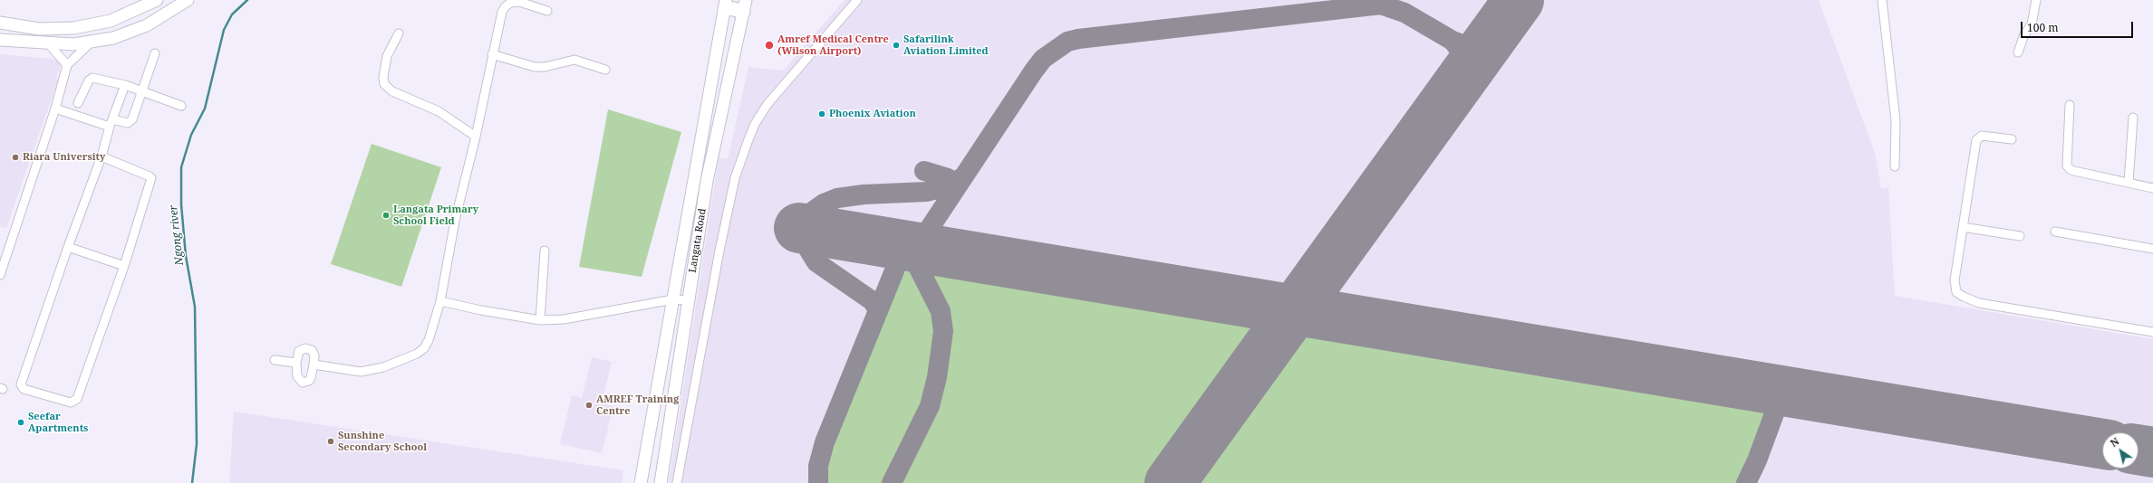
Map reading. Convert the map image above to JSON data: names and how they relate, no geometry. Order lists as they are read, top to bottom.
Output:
{
  "streets": {
    "main road": ["Langata Road"]
  },
  "water": ["Ngong river"],
  "places": [
    "Amref Medical Centre (Wilson Airport)",
    "Safarilink Aviation Limited",
    "Phoenix Aviation",
    "Riara University",
    "Langata Primary School Field",
    "AMREF Training Centre",
    "Seefar Apartments",
    "Sunshine Secondary School"
  ],
  "scale_bar": "100 m",
  "north": "top left"
}
